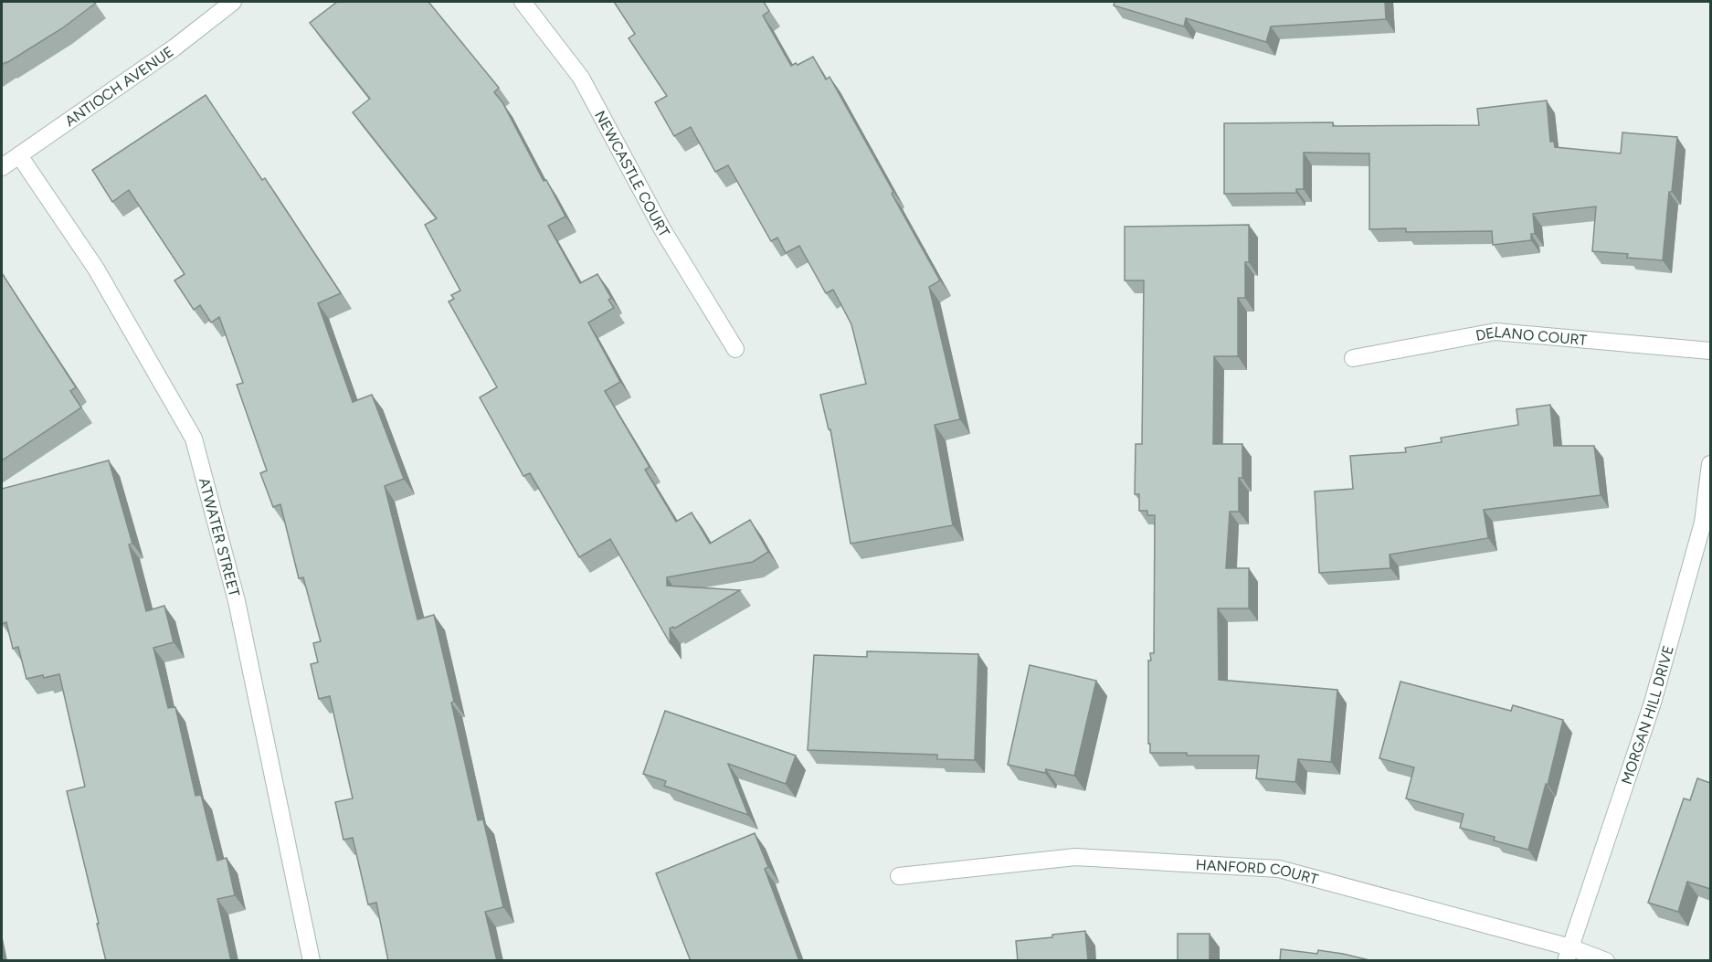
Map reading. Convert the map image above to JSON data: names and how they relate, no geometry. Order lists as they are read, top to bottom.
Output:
{
  "streets": {
    "street": [
      "ANTIOCH AVENUE",
      "NEWCASTLE COURT",
      "DELANO COURT",
      "ATWATER STREET",
      "MORGAN HILL DRIVE",
      "HANFORD COURT"
    ]
  },
  "crossings": [
    ["ANTIOCH AVENUE", "ATWATER STREET"],
    ["MORGAN HILL DRIVE", "HANFORD COURT"]
  ]
}
